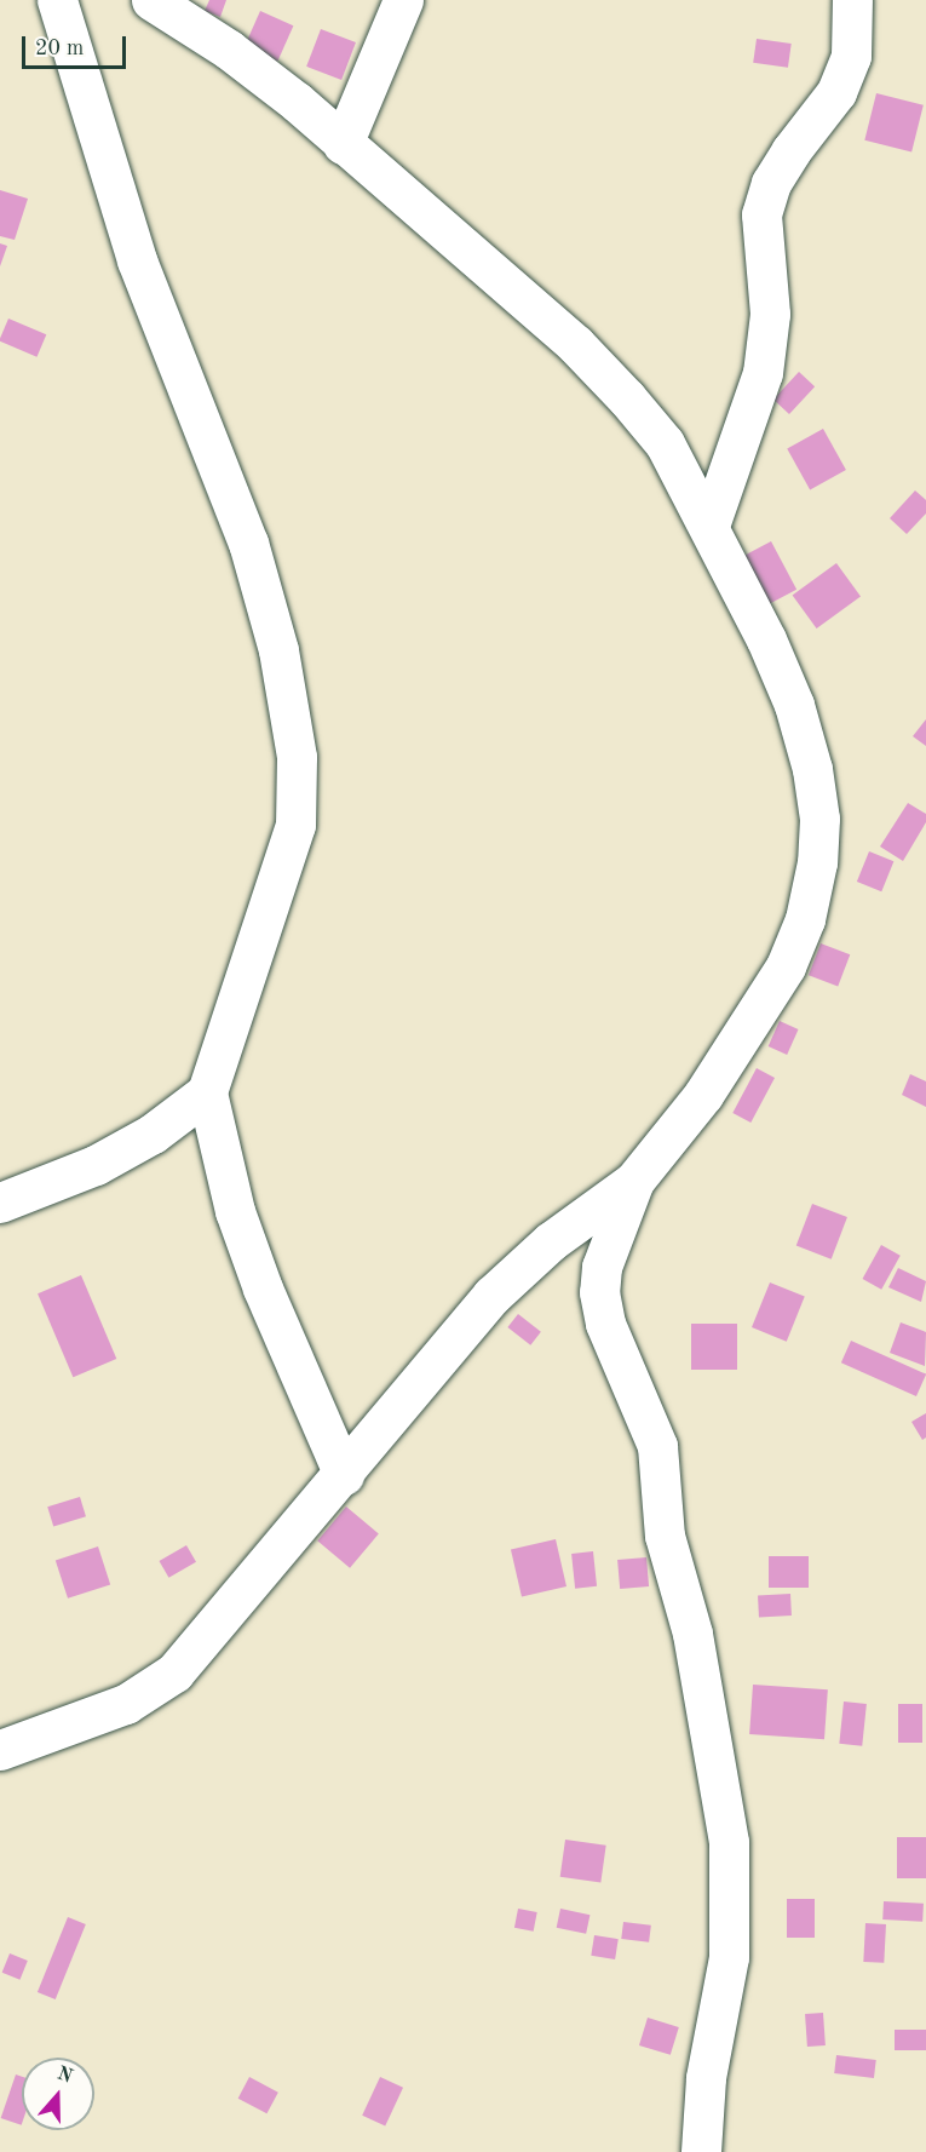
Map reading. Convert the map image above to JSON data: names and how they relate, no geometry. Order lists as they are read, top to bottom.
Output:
{
  "scale_bar": "20 m",
  "north": "top"
}
